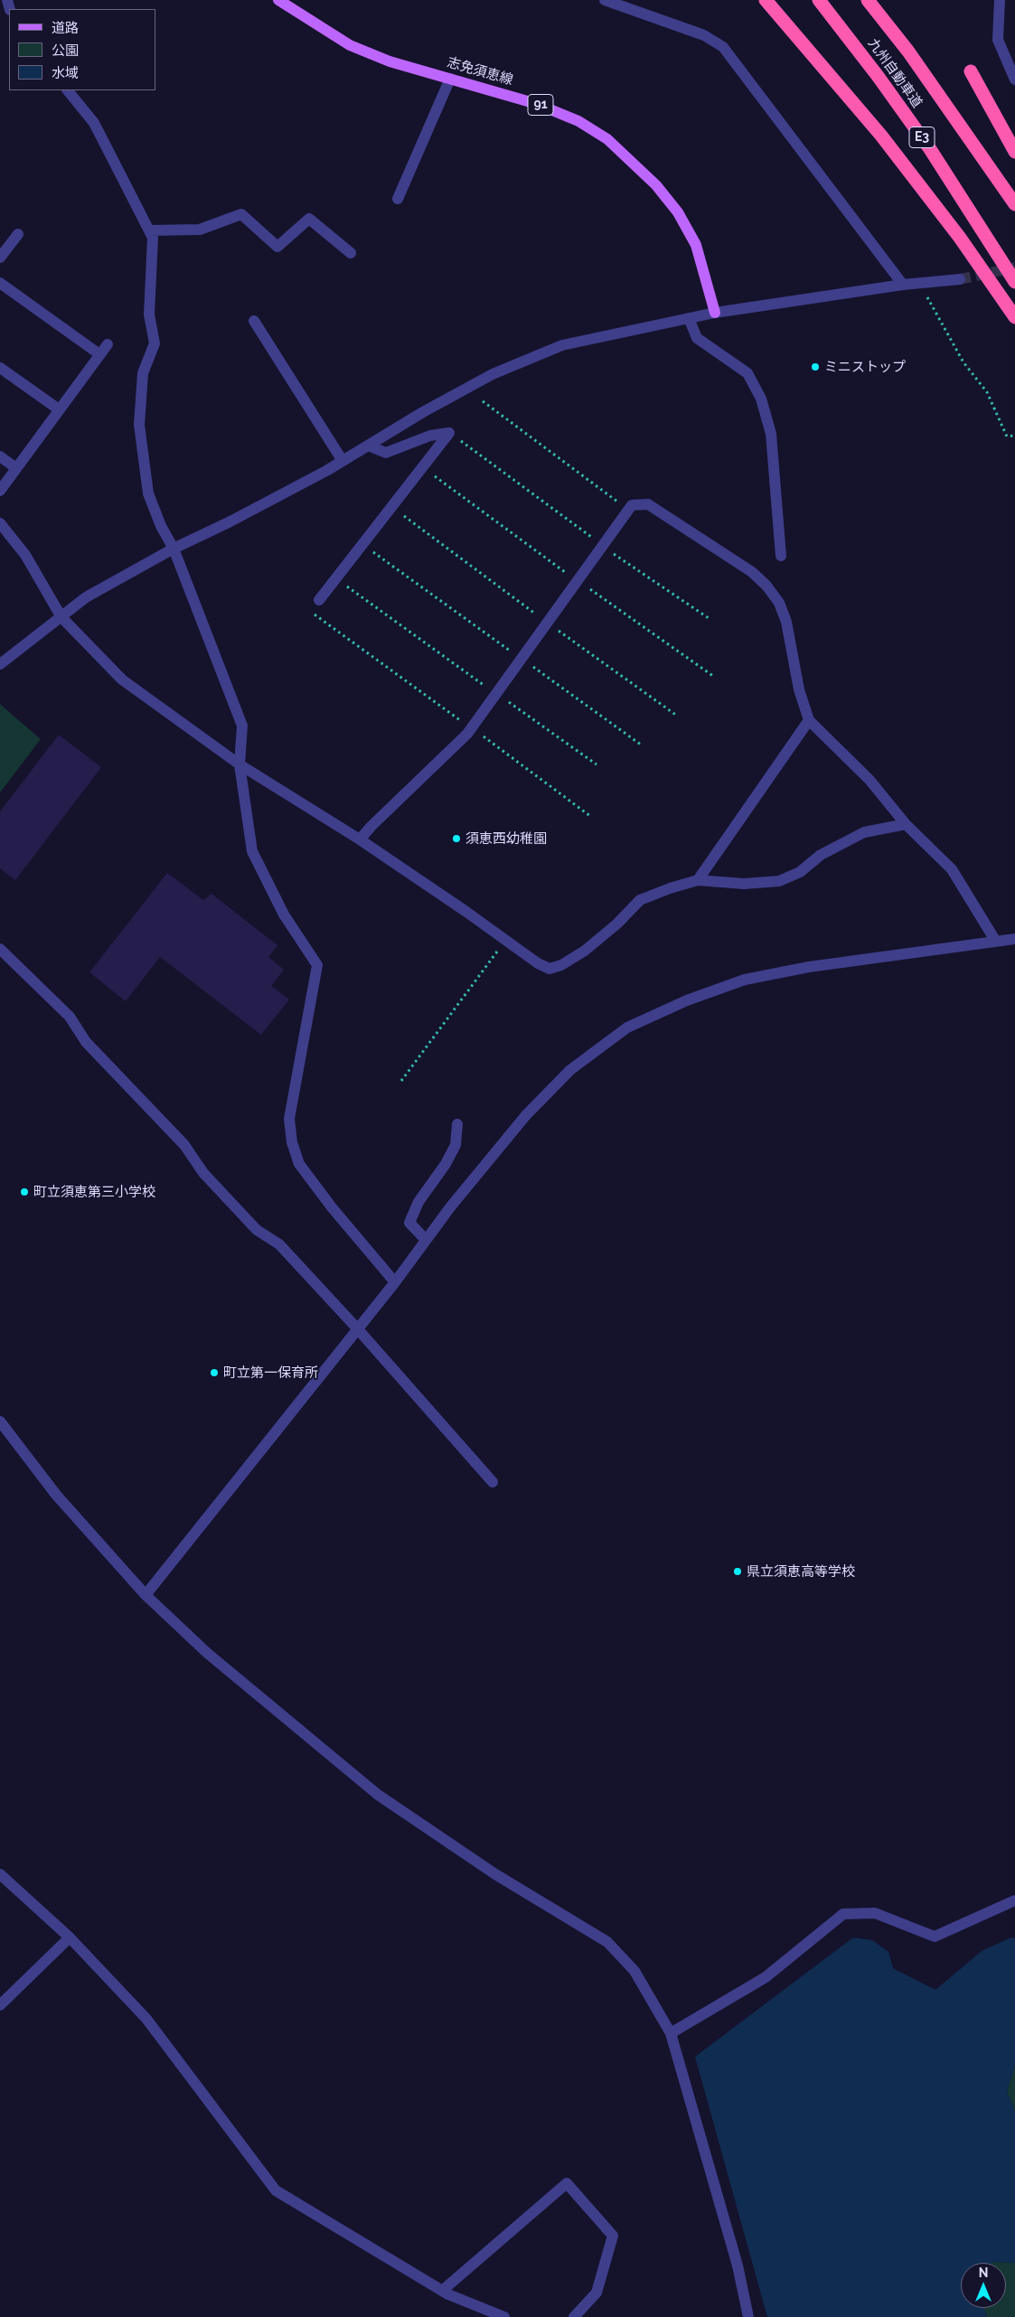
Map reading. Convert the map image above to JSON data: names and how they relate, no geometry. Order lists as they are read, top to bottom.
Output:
{
  "streets": {
    "highway": ["九州自動車道", "E3"],
    "main road": ["志免須恵線", "91"]
  },
  "places": [
    "ミニストップ",
    "須恵西幼稚園",
    "町立須恵第三小学校",
    "町立第一保育所",
    "県立須恵高等学校"
  ],
  "legend": ["道路", "公園", "水域"],
  "north": "top"
}
